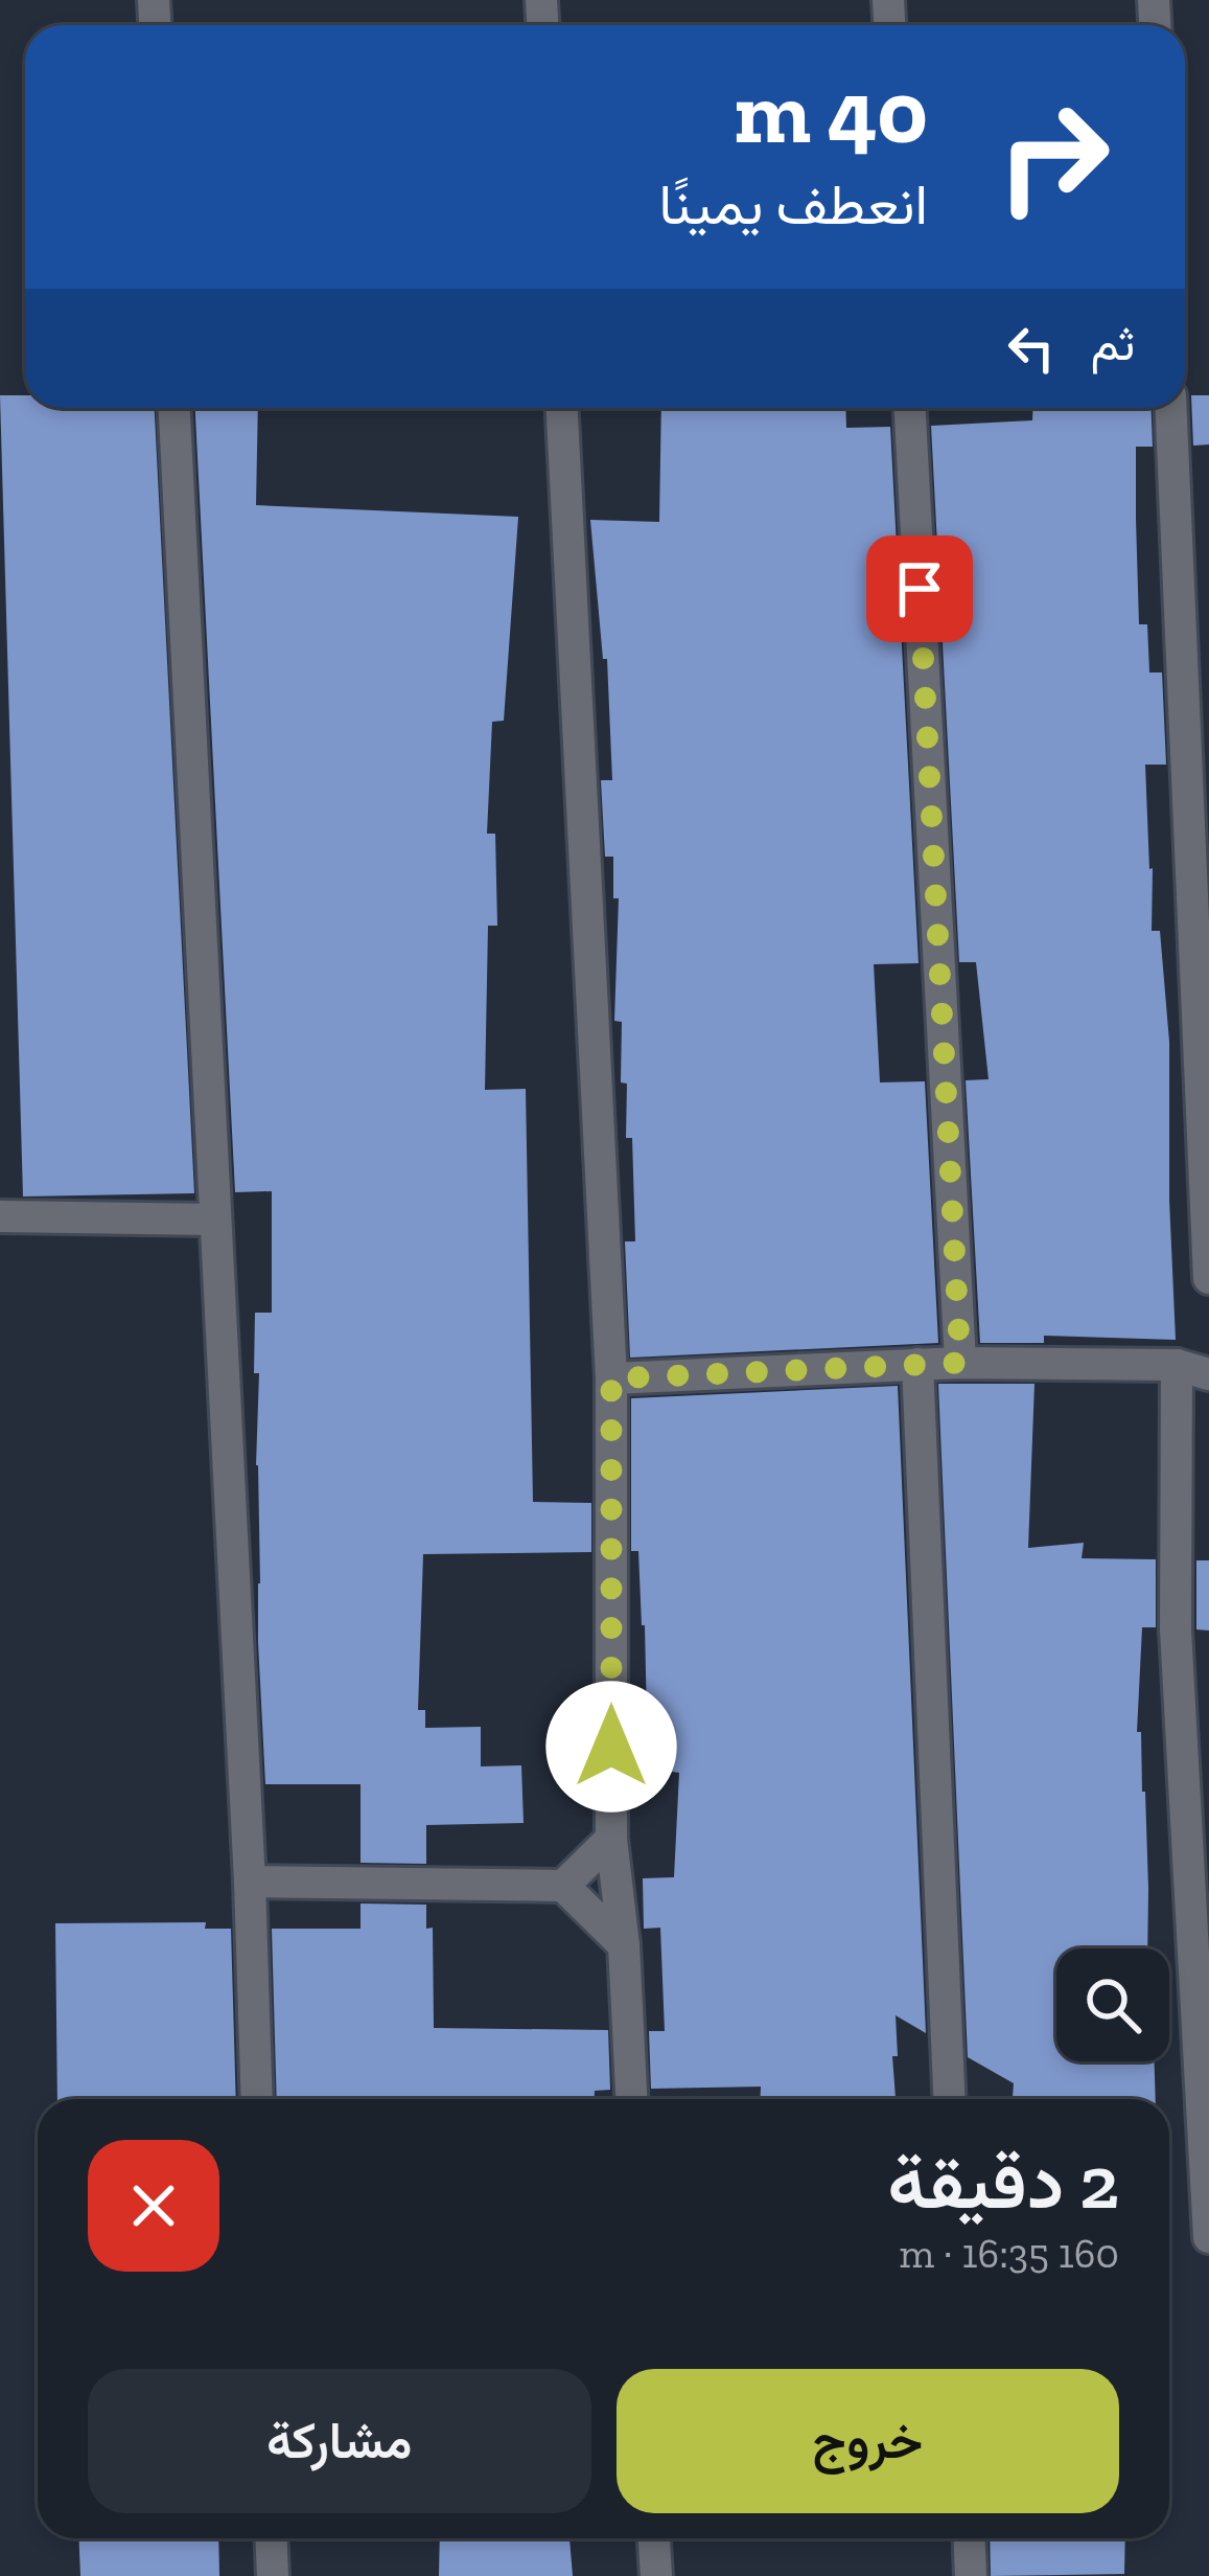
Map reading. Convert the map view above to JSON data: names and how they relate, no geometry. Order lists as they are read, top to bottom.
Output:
{
  "page": {
    "turn": ["40 m", "انعطف يمينًا"],
    "then": "ثم",
    "heading": ["2 دقيقة", "160 m · 16:35"],
    "buttons": ["خروج", "مشاركة"]
  }
}
